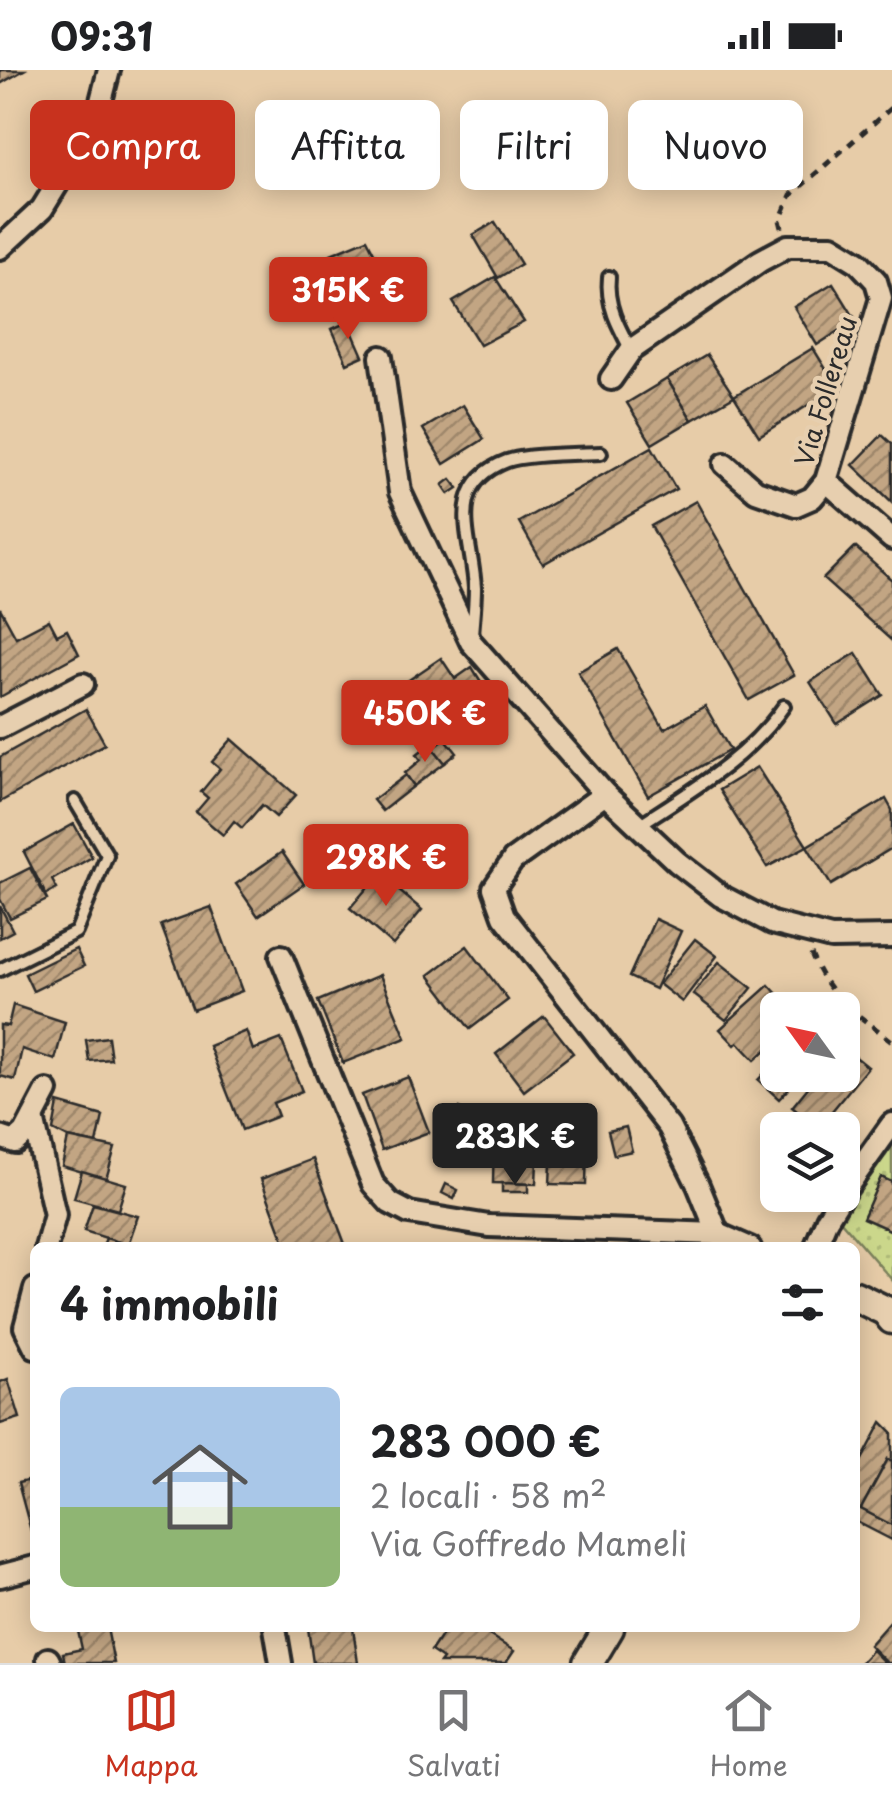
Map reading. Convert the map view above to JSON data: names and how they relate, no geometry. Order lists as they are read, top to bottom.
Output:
{
  "streets": {
    "street": ["Via Follereau"]
  },
  "north": "top left",
  "page": {
    "status": "09:31",
    "chip": [
      "Compra",
      "Affitta",
      "Filtri",
      "Nuovo"
    ],
    "price": [
      "315K €",
      "450K €",
      "298K €",
      "283K €"
    ],
    "heading": "4 immobili",
    "list": [
      {
        "name": "283 000 €",
        "note": "2 locali · 58 m² · Via Goffredo Mameli"
      }
    ],
    "tabs": ["Mappa", "Salvati", "Home"]
  }
}
